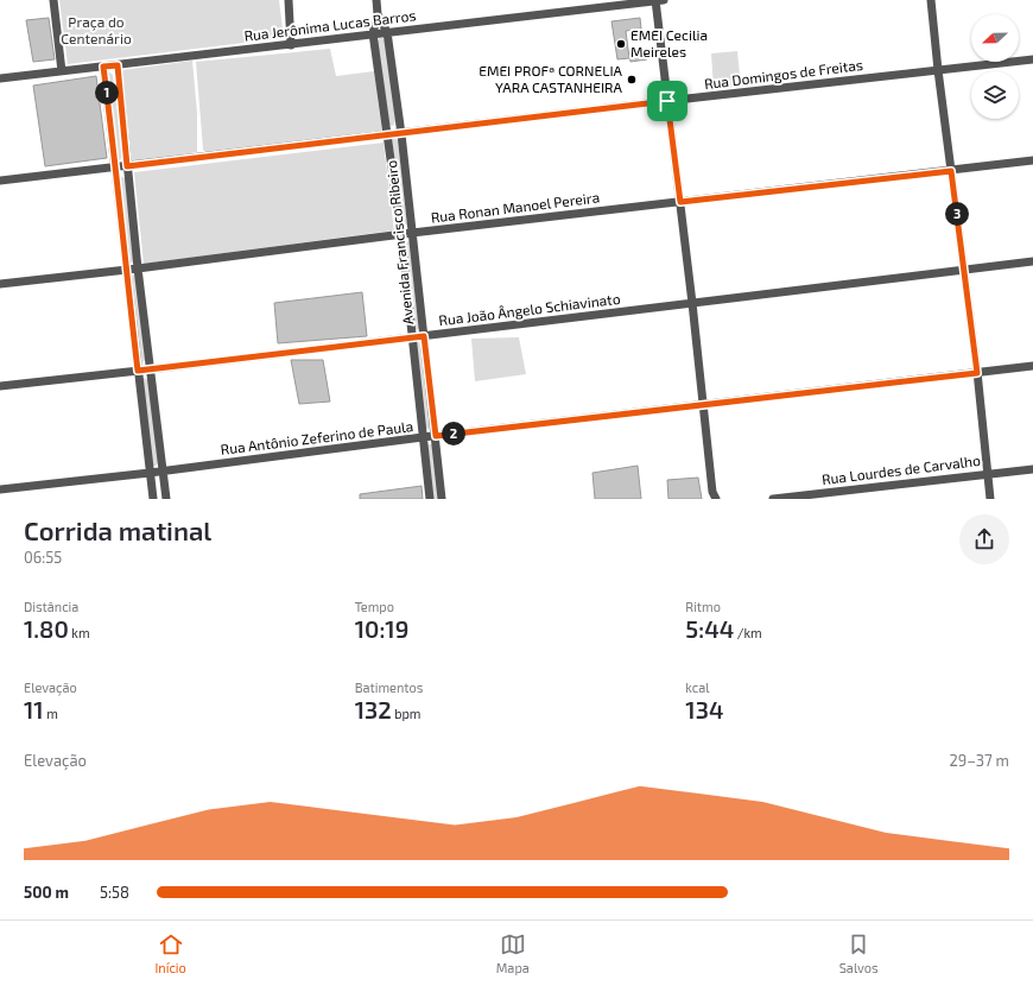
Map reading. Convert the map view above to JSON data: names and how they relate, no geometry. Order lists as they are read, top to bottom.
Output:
{
  "streets": {
    "street": [
      "Rua Jerônima Lucas Barros",
      "Rua Domingos de Freitas",
      "Rua Ronan Manoel Pereira",
      "Avenida Francisco Ribeiro",
      "Rua João Ângelo Schiavinato",
      "Rua Antônio Zeferino de Paula",
      "Rua Lourdes de Carvalho"
    ]
  },
  "crossings": [
    ["Rua Jerônima Lucas Barros", "Avenida Francisco Ribeiro"],
    ["Rua Domingos de Freitas", "Avenida Francisco Ribeiro"],
    ["Rua Ronan Manoel Pereira", "Avenida Francisco Ribeiro"],
    ["Avenida Francisco Ribeiro", "Rua João Ângelo Schiavinato"],
    ["Avenida Francisco Ribeiro", "Rua Antônio Zeferino de Paula"]
  ],
  "parks": ["Praça do Centenário"],
  "places": ["EMEI Cecilia Meireles", "EMEI PROFª CORNELIA YARA CASTANHEIRA"],
  "north": "left",
  "page": {
    "pins": ["1", "3", "2"],
    "heading": ["Corrida matinal", "06:55"],
    "stats": [
      ["Distância", "1.80 km"],
      ["Tempo", "10:19"],
      ["Ritmo", "5:44 /km"],
      ["Elevação", "11 m"],
      ["Batimentos", "132 bpm"],
      ["kcal", "134"]
    ],
    "chart": ["Elevação", "29–37 m"],
    "list": [
      {
        "name": "500 m",
        "note": "5:58"
      }
    ],
    "tabs": ["Início", "Mapa", "Salvos"]
  }
}
